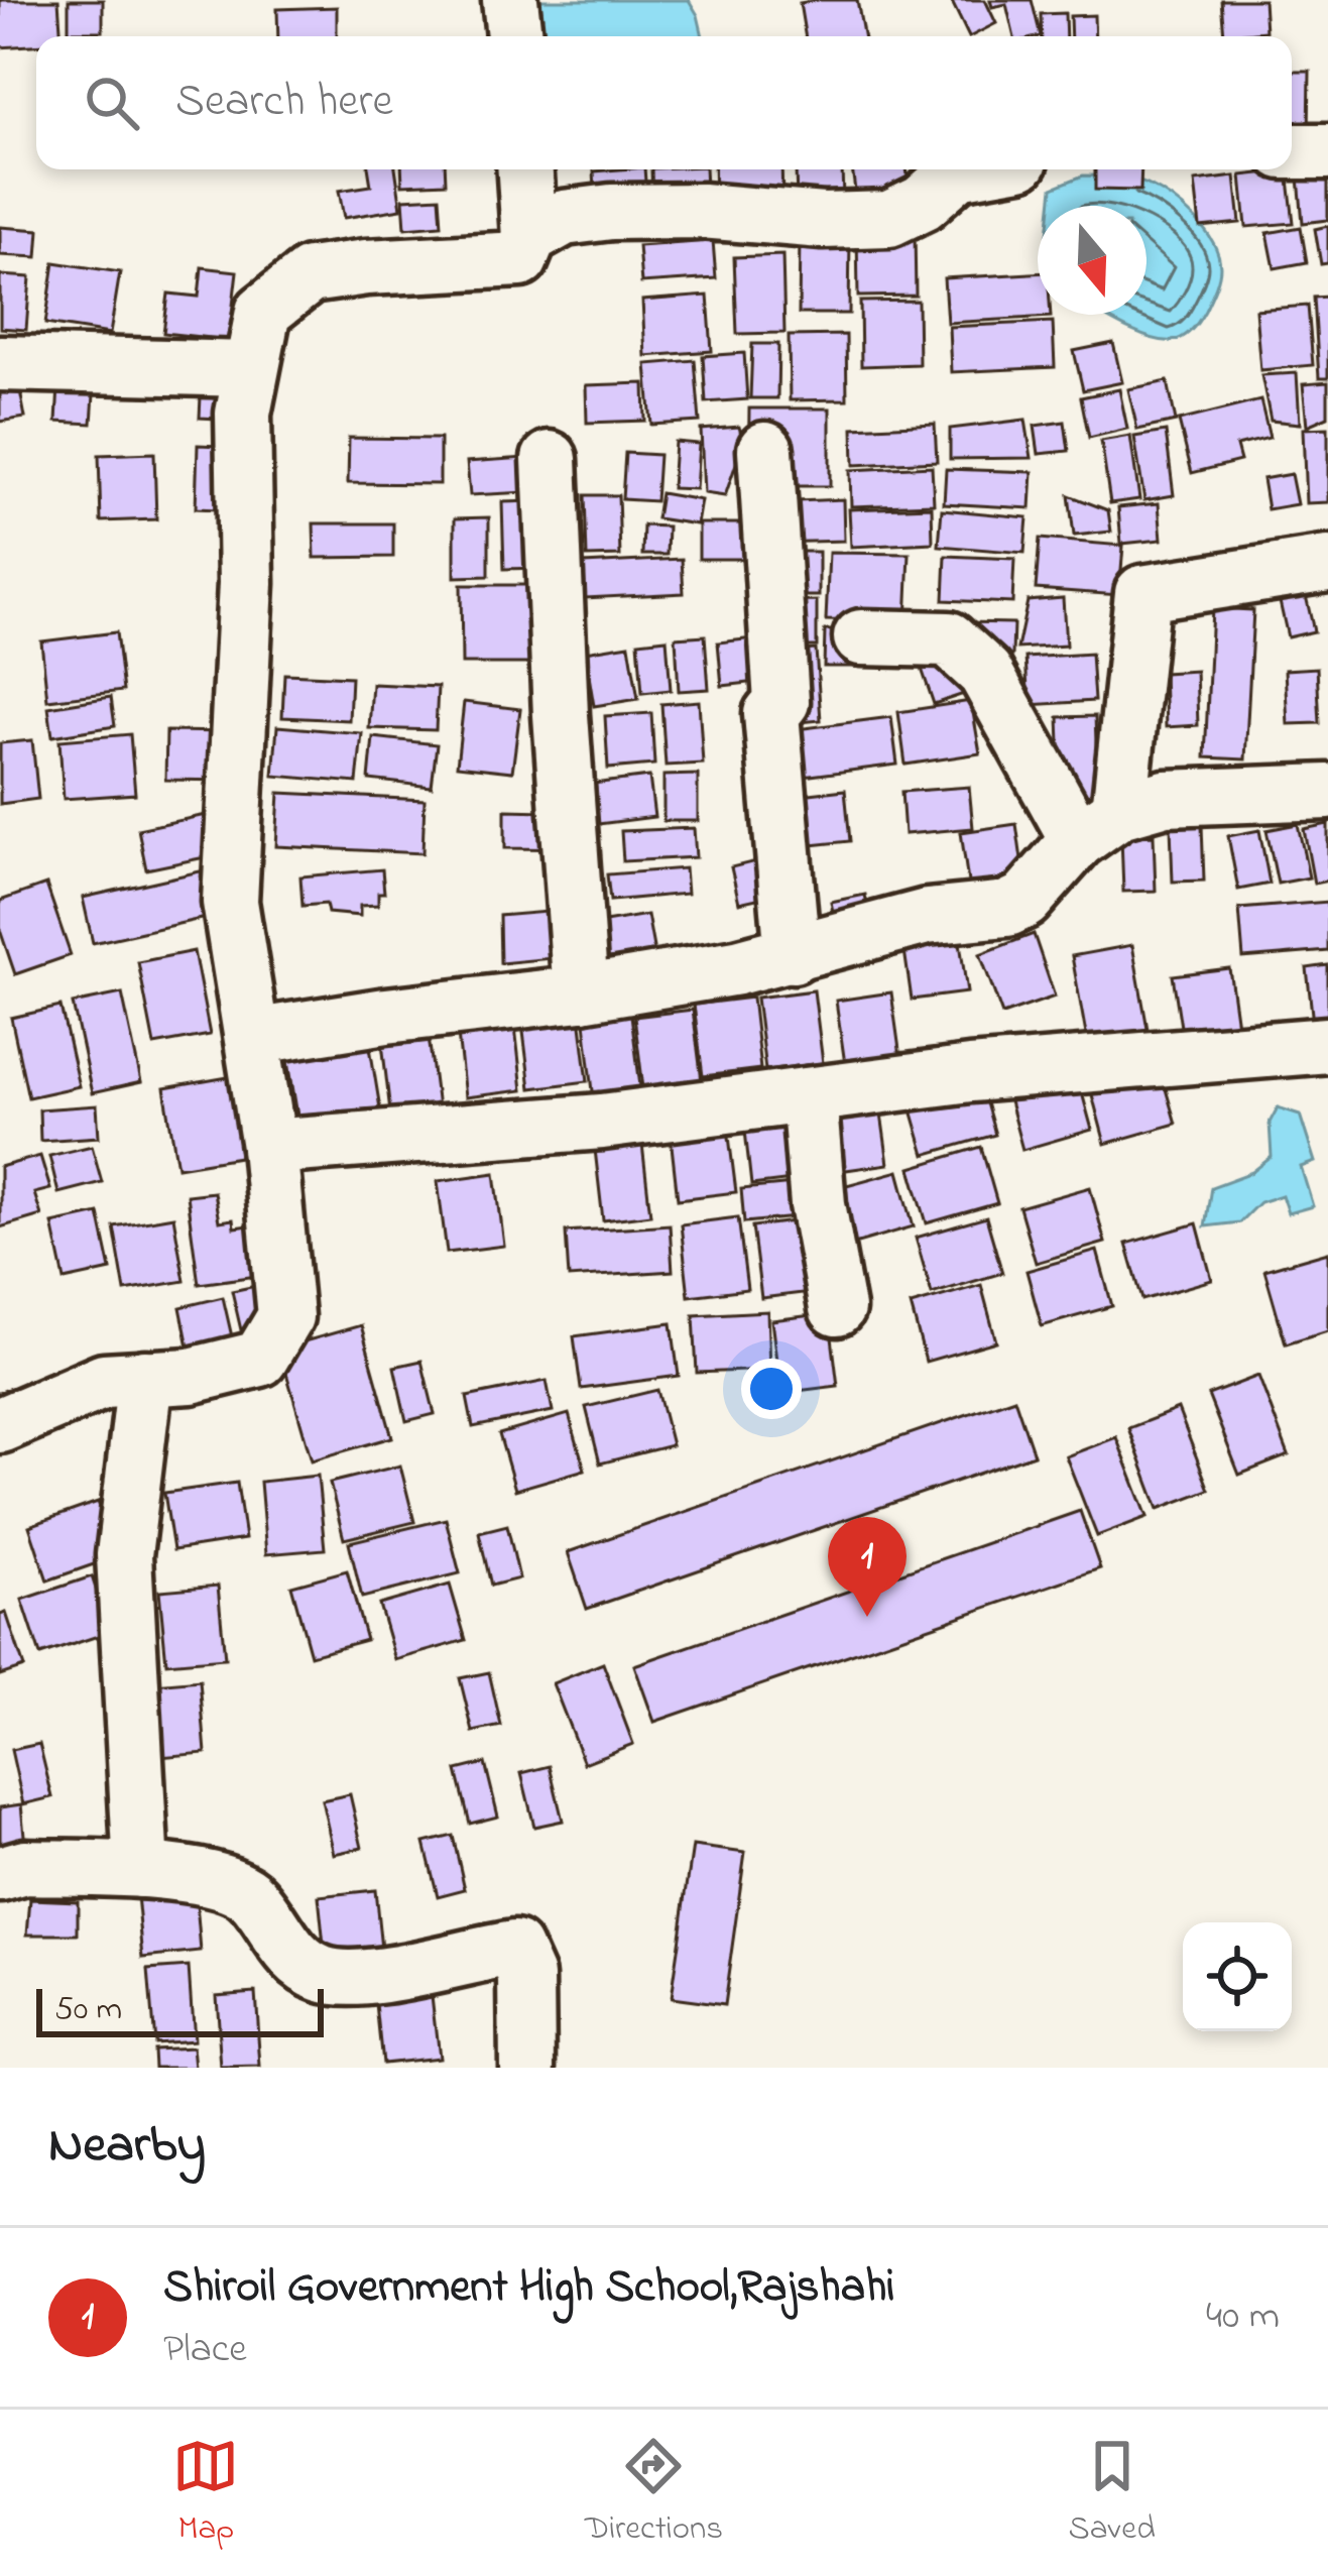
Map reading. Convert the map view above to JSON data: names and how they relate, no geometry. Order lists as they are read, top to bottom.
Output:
{
  "scale_bar": "50 m",
  "north": "bottom",
  "page": {
    "search": "Search here",
    "pins": "1",
    "scale": "50 m",
    "heading": "Nearby",
    "list": [
      {
        "mark": "1",
        "name": "Shiroil Government High School,Rajshahi",
        "note": "Place",
        "value": "40 m"
      }
    ],
    "nav": ["Map", "Directions", "Saved"]
  }
}
